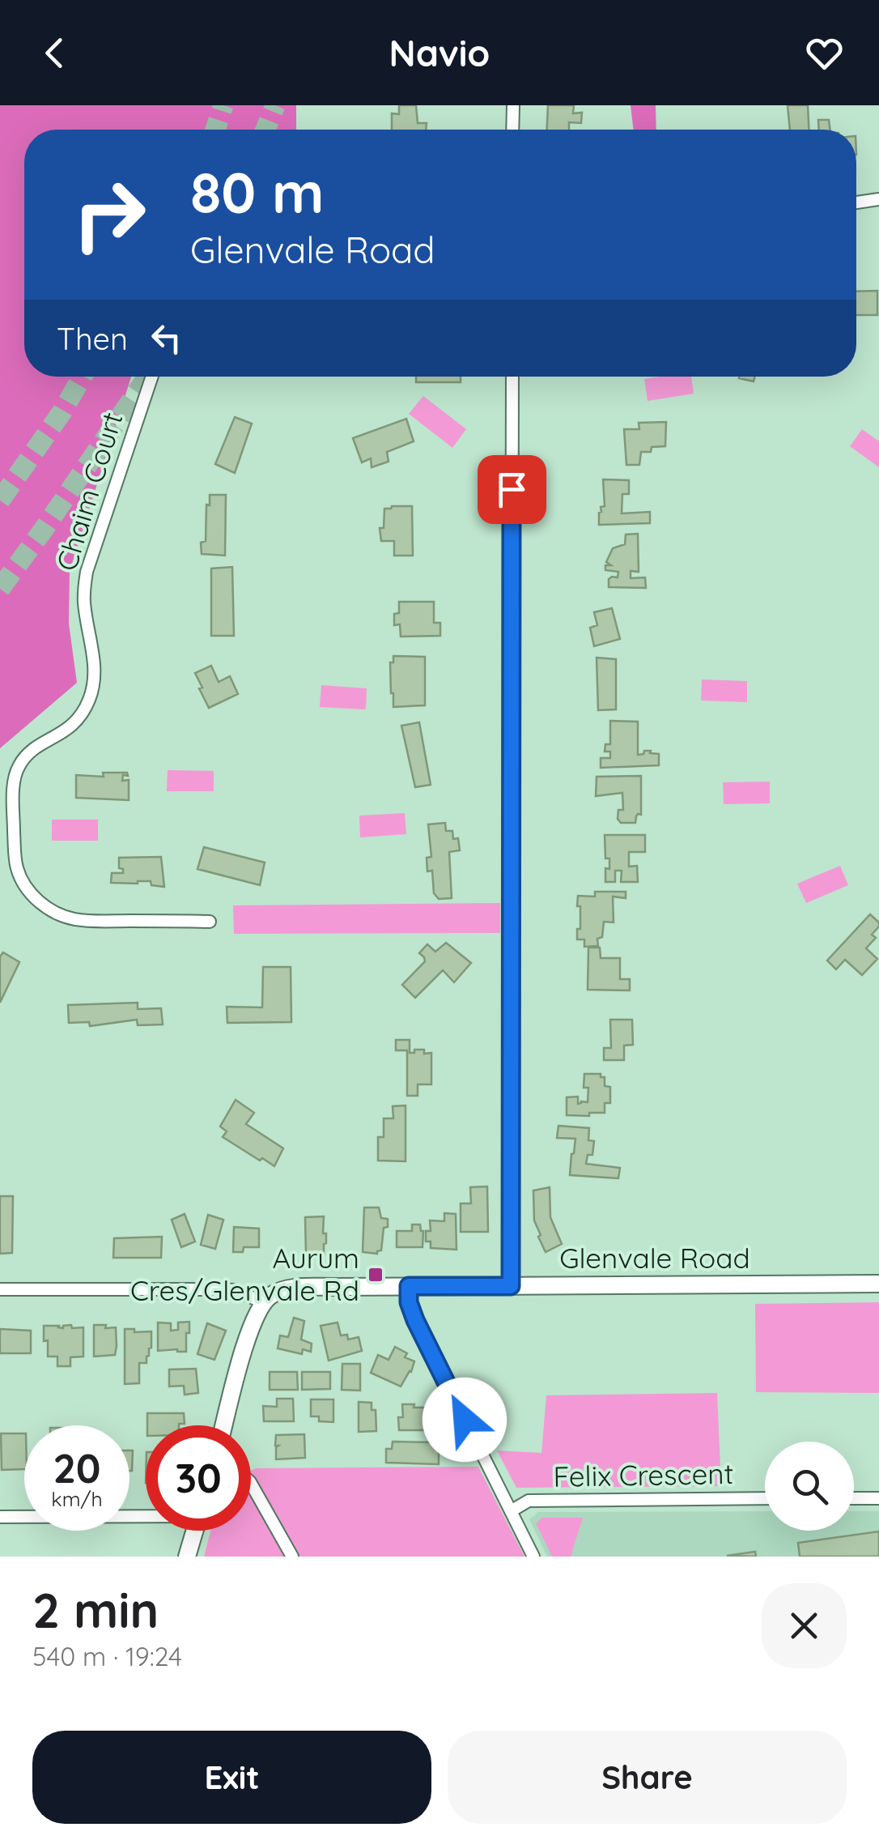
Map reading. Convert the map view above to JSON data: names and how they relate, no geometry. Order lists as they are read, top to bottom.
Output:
{
  "streets": {
    "street": ["Chaim Court", "Glenvale Road", "Felix Crescent"]
  },
  "places": {
    "transit": ["Aurum Cres/Glenvale Rd"]
  },
  "page": {
    "header": "Navio",
    "turn": ["80 m", "Glenvale Road"],
    "then": "Then",
    "speed": "20 km/h",
    "limit": "30",
    "heading": ["2 min", "540 m · 19:24"],
    "buttons": ["Exit", "Share"]
  }
}
